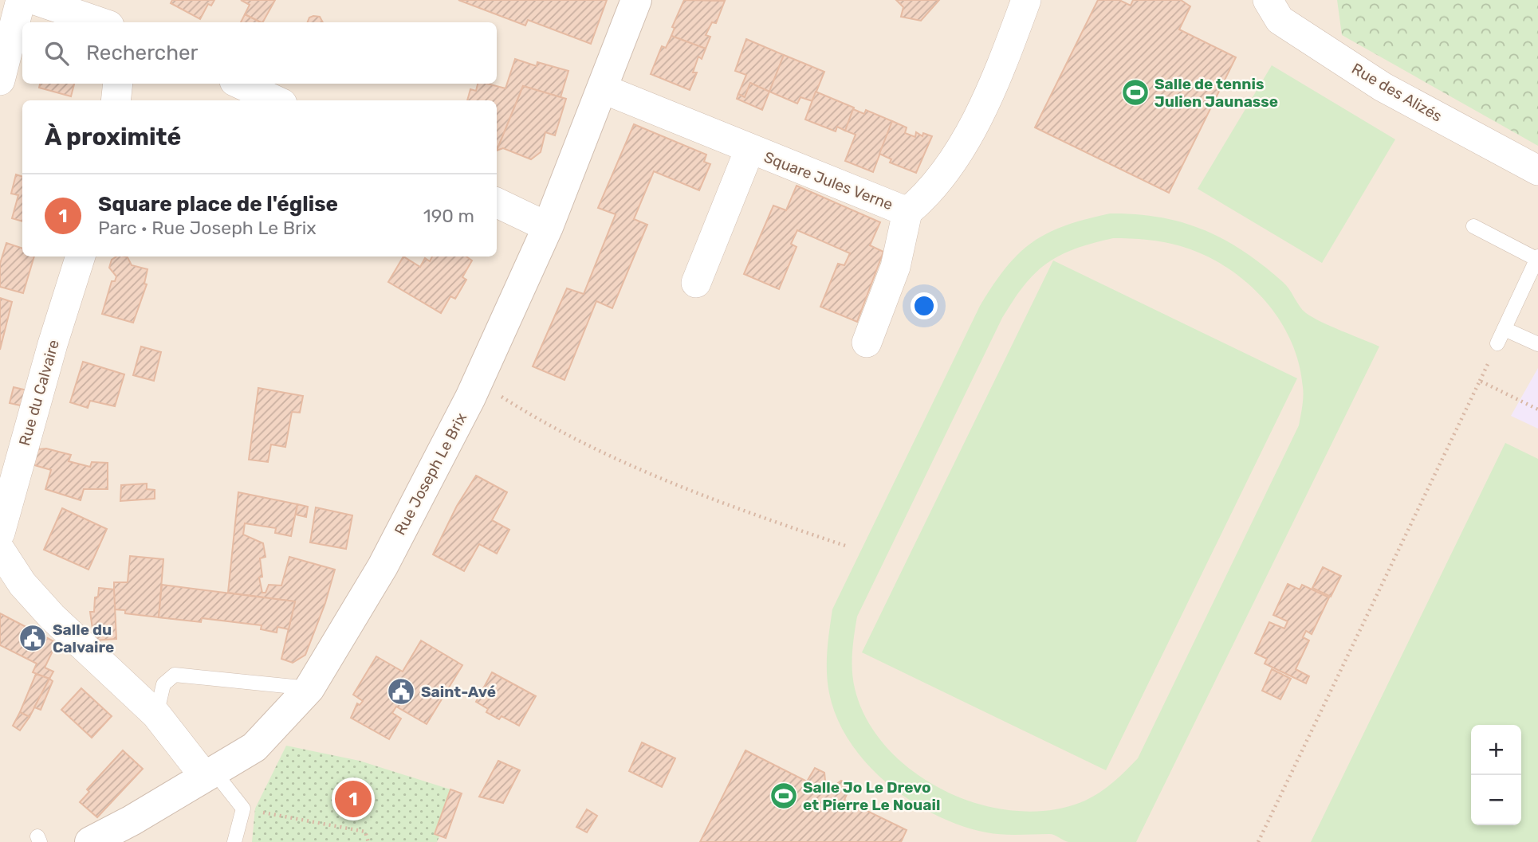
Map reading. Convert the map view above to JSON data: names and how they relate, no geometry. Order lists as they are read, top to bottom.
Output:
{
  "streets": {
    "street": [
      "Rue des Alizés",
      "Square Jules Verne",
      "Rue du Calvaire",
      "Rue Joseph Le Brix"
    ]
  },
  "crossings": [
    ["Square Jules Verne", "Rue Joseph Le Brix"]
  ],
  "places": {
    "sports": ["Salle de tennis Julien Jaunasse", "Salle Jo Le Drevo et Pierre Le Nouail"],
    "public building": ["Salle du Calvaire", "Saint-Avé"]
  },
  "page": {
    "search": "Rechercher",
    "heading": "À proximité",
    "list": [
      {
        "mark": "1",
        "name": "Square place de l'église",
        "note": "Parc · Rue Joseph Le Brix",
        "value": "190 m"
      }
    ],
    "map_buttons": ["+", "−"],
    "pins": "1"
  }
}
